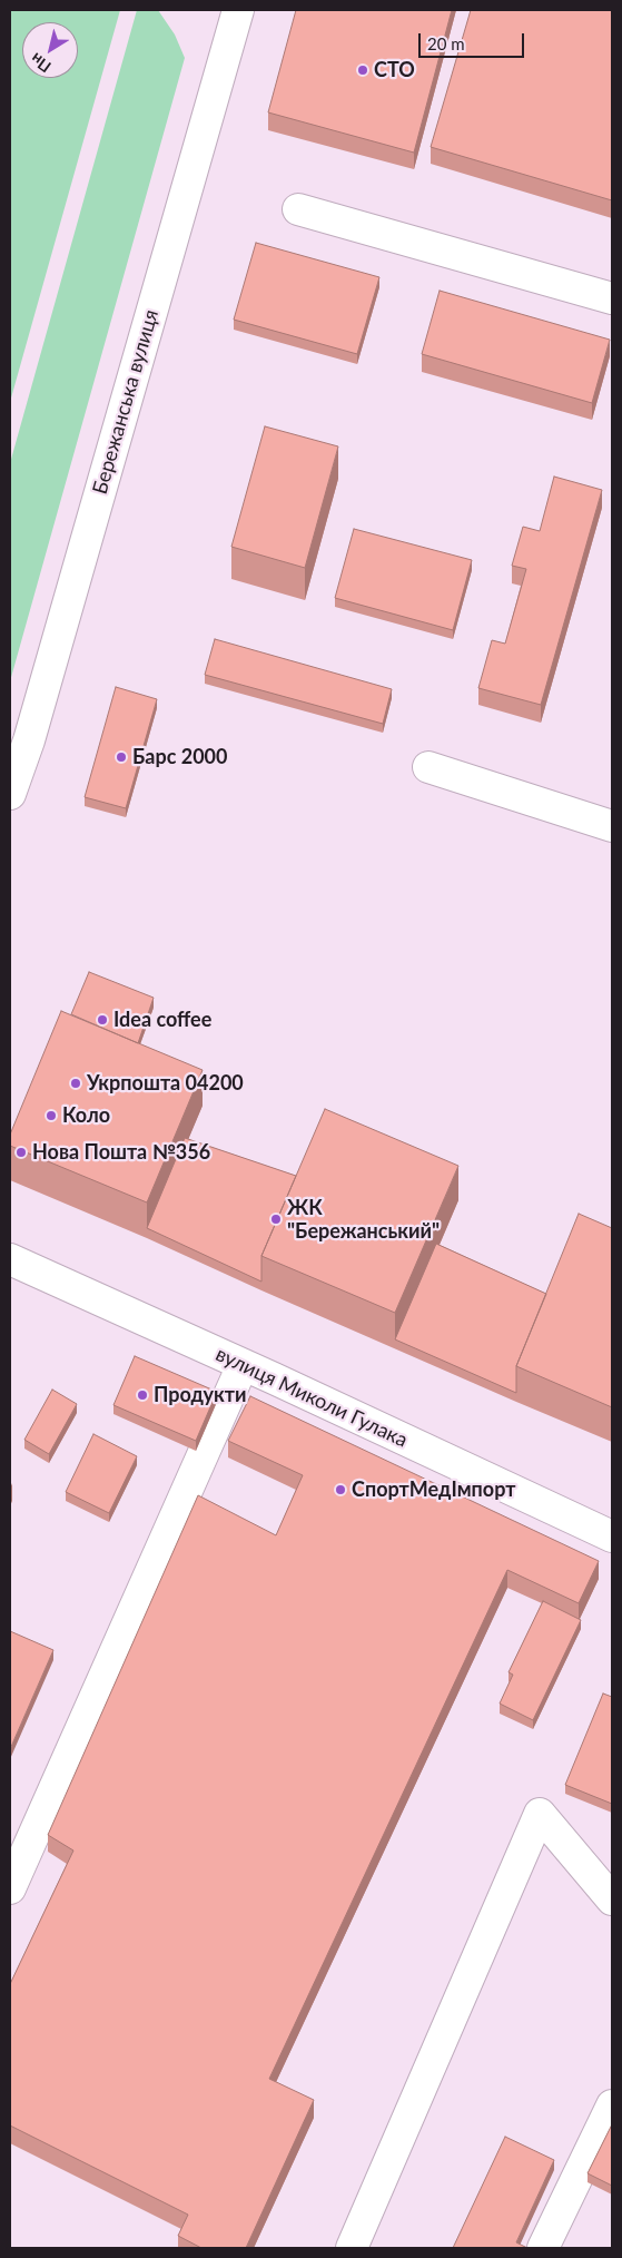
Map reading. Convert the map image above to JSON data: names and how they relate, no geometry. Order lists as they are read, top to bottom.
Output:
{
  "streets": {
    "street": ["Бережанська вулиця", "вулиця Миколи Гулака"]
  },
  "places": [
    "СТО",
    "Барс 2000",
    "Idea coffee",
    "Укрпошта 04200",
    "Коло",
    "Нова Пошта №356",
    "ЖК \"Бережанський\"",
    "Продукти",
    "СпортМедІмпорт"
  ],
  "scale_bar": "20 m",
  "north": "bottom left"
}
